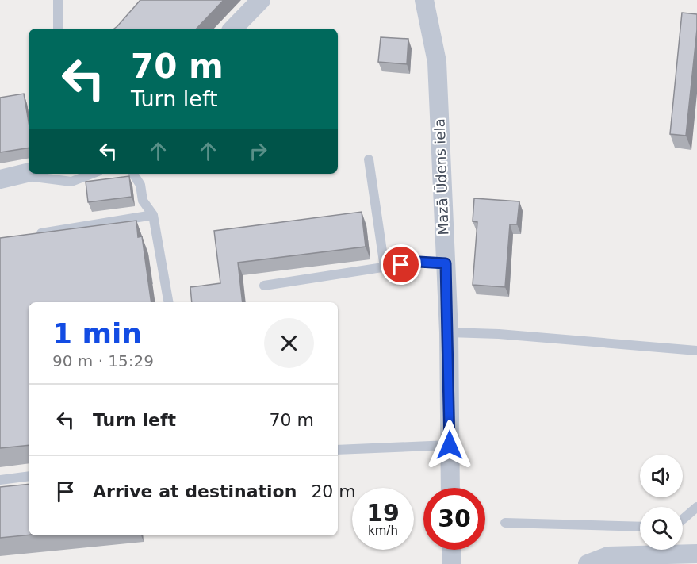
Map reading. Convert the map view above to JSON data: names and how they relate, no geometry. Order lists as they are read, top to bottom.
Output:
{
  "streets": {
    "street": ["Mazā Ūdens iela"]
  },
  "page": {
    "turn": ["70 m", "Turn left"],
    "heading": ["1 min", "90 m · 15:29"],
    "list": [
      {
        "name": "Turn left",
        "value": "70 m"
      },
      {
        "name": "Arrive at destination",
        "value": "20 m"
      }
    ],
    "speed": "19 km/h",
    "limit": "30"
  }
}
